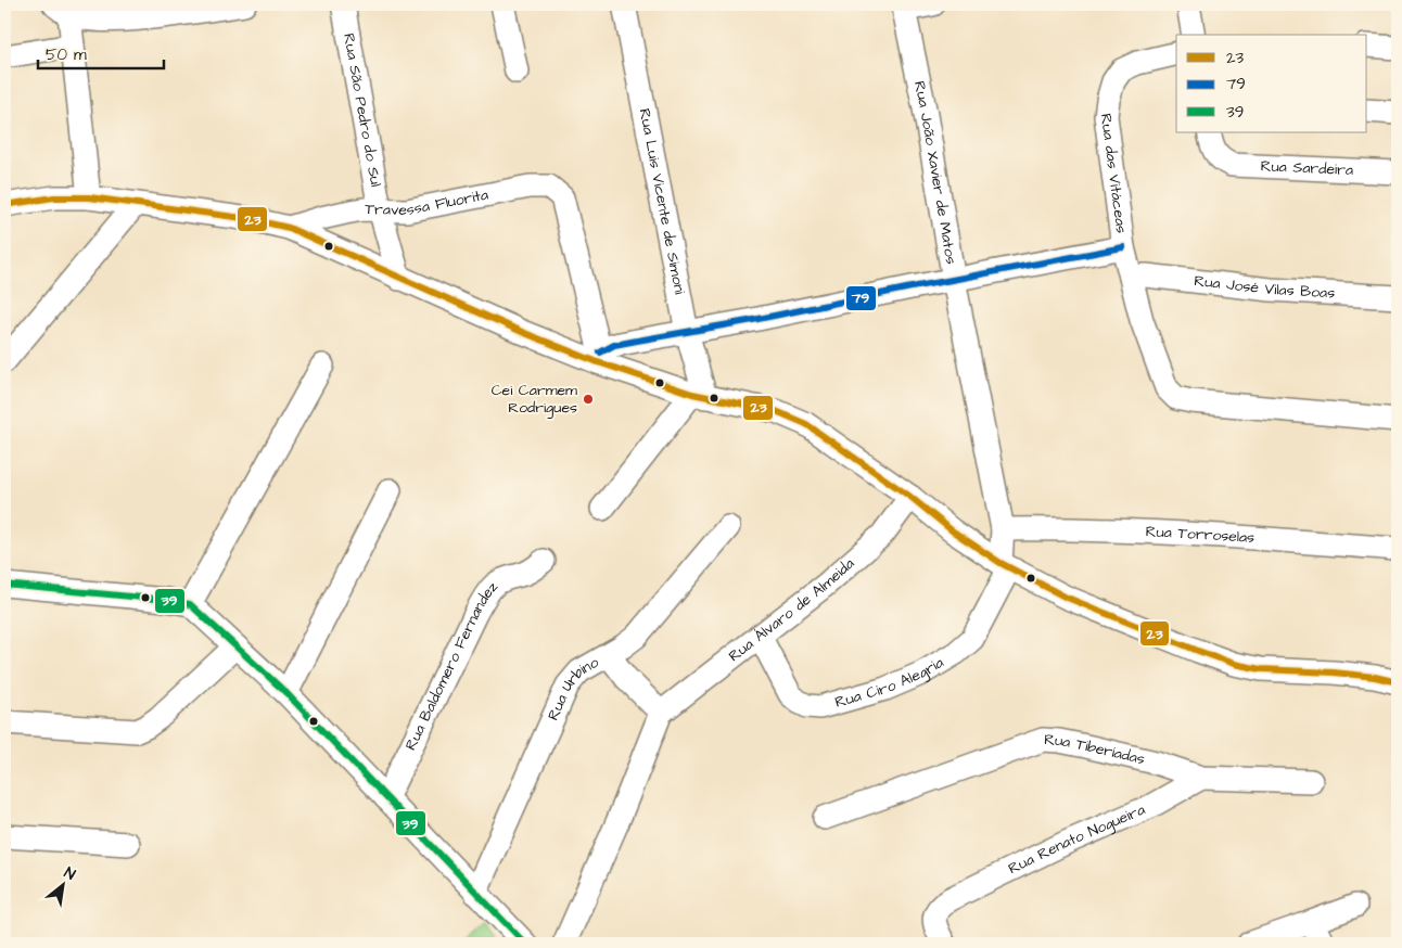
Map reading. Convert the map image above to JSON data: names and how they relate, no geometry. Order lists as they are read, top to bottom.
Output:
{
  "streets": {
    "street": [
      "Rua São Pedro do Sul",
      "Rua Sardeira",
      "Rua João Xavier de Matos",
      "Rua das Vitáceas",
      "Travessa Fluorita",
      "Rua Luis Vicente de Simoni",
      "Rua José Vilas Boas",
      "Rua Torroselas",
      "Rua Álvaro de Almeida",
      "Rua Baldomero Fernandez",
      "Rua Ciro Alegria",
      "Rua Urbino",
      "Rua Tiberíadas",
      "Rua Renato Nogueira"
    ]
  },
  "crossings": [
    ["Rua São Pedro do Sul", "Travessa Fluorita"],
    ["Rua João Xavier de Matos", "Rua Torroselas"],
    ["Rua João Xavier de Matos", "Rua Ciro Alegria"],
    ["Rua das Vitáceas", "Rua José Vilas Boas"],
    ["Rua Álvaro de Almeida", "Rua Ciro Alegria"],
    ["Rua Tiberíadas", "Rua Renato Nogueira"]
  ],
  "places": ["Cei Carmem Rodrigues"],
  "lines": ["transit line 23", "transit line 79", "transit line 39"],
  "legend": ["23", "79", "39"],
  "scale_bar": "50 m",
  "north": "top right"
}
